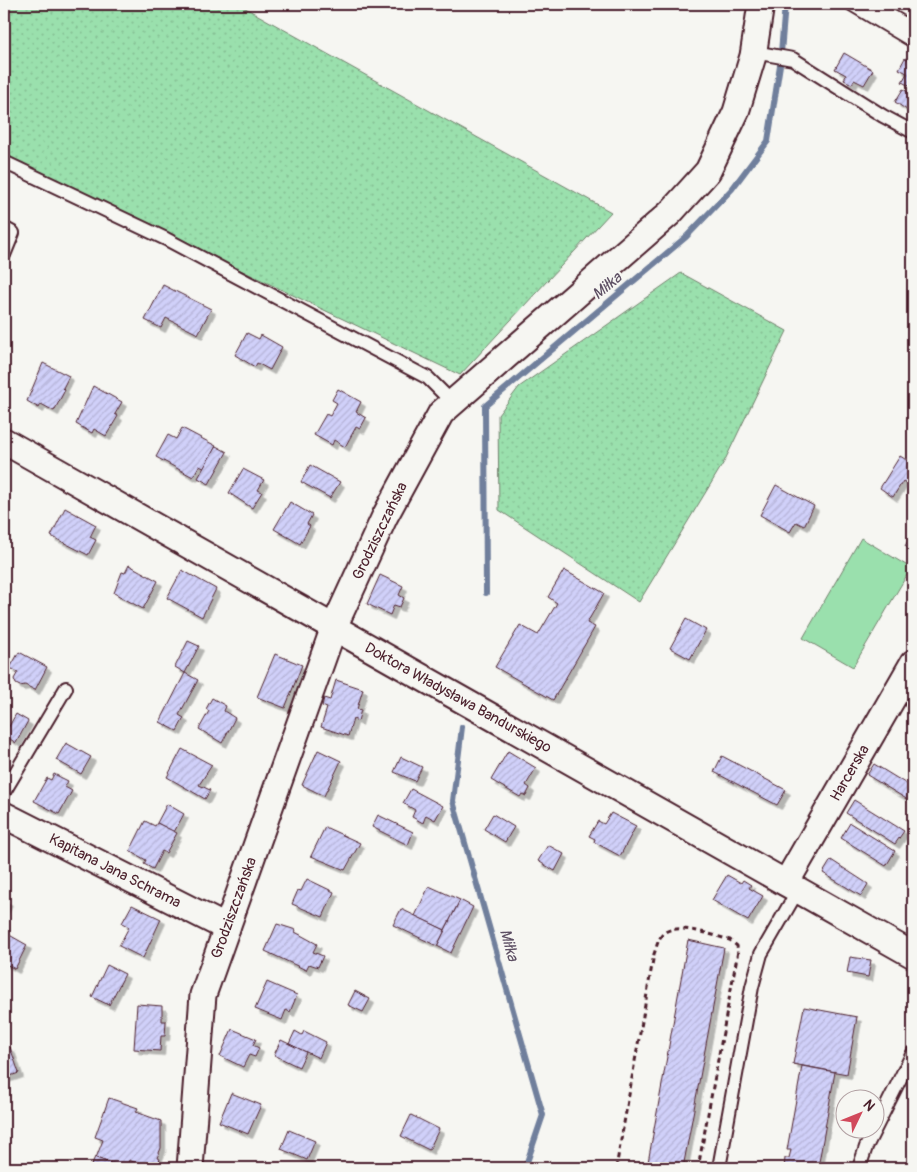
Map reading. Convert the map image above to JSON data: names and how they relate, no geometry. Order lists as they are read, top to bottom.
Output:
{
  "streets": {
    "street": [
      "Grodziszczańska",
      "Doktora Władysława Bandurskiego",
      "Harcerska",
      "Kapitana Jana Schrama"
    ]
  },
  "crossings": [
    ["Grodziszczańska", "Doktora Władysława Bandurskiego"],
    ["Grodziszczańska", "Kapitana Jana Schrama"],
    ["Doktora Władysława Bandurskiego", "Harcerska"]
  ],
  "water": ["Miłka"],
  "north": "top right"
}
